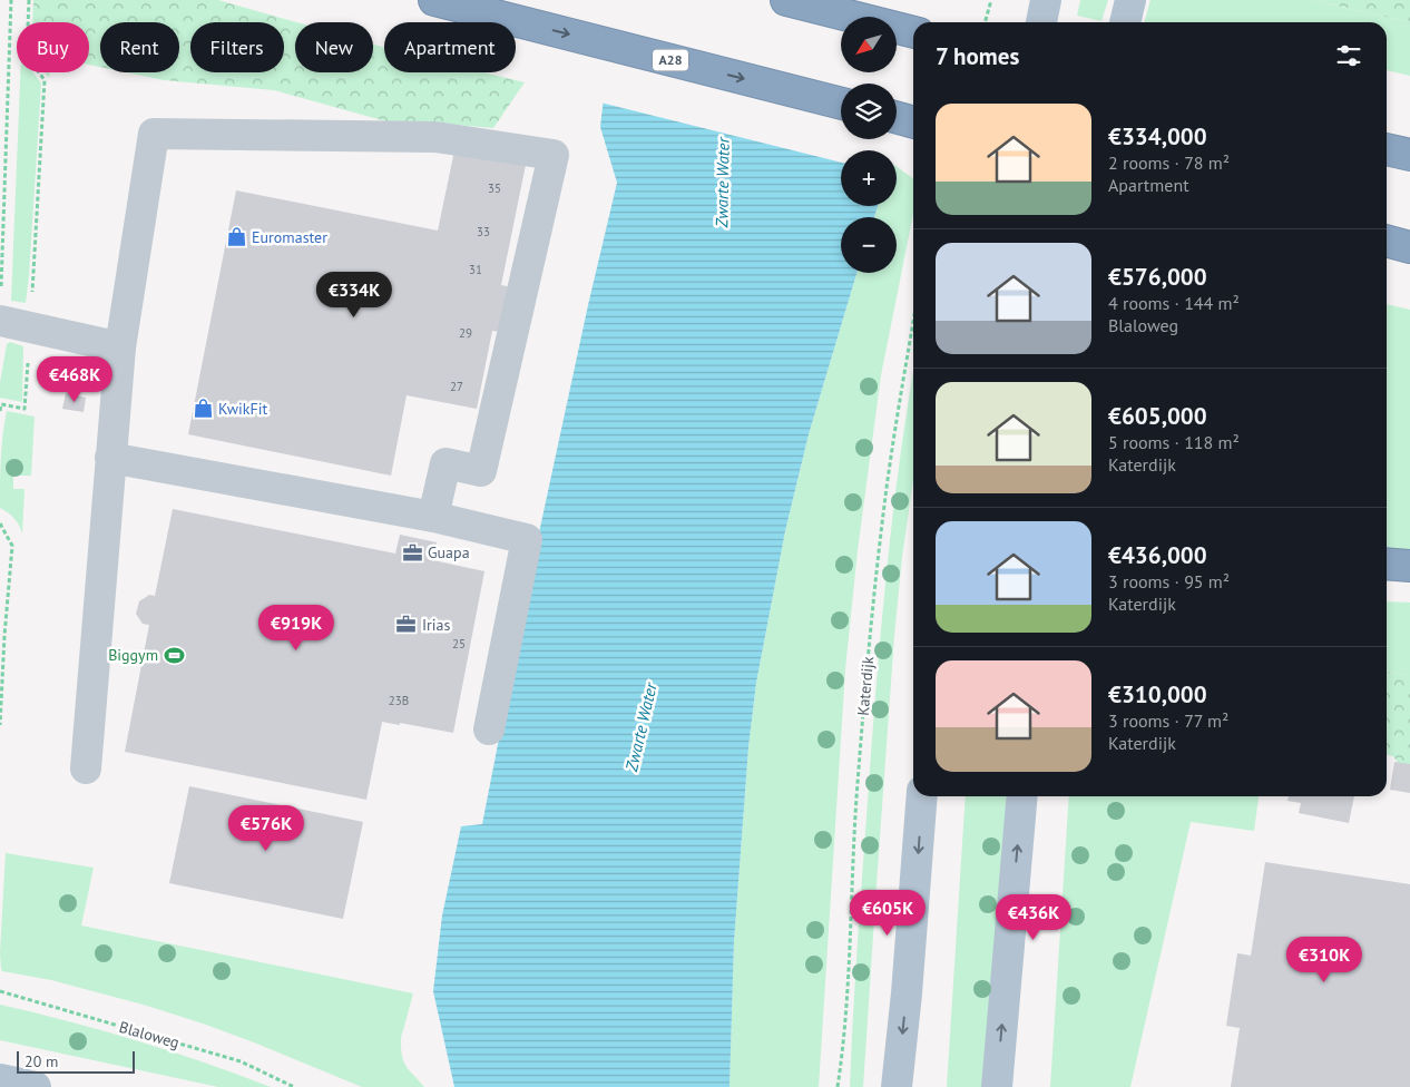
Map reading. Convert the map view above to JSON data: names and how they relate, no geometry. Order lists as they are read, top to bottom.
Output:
{
  "streets": {
    "highway": ["A28"],
    "path": ["Katerdijk", "Blaloweg"]
  },
  "water": ["Zwarte Water"],
  "places": {
    "shop": ["Euromaster", "KwikFit"],
    "office": ["Guapa", "Irias"],
    "sports": ["Biggym"]
  },
  "house_numbers": [
    "35",
    "33",
    "31",
    "29",
    "27",
    "25",
    "23B"
  ],
  "scale_bar": "20 m",
  "north": "bottom left",
  "page": {
    "map_buttons": ["+", "−"],
    "chip": [
      "Buy",
      "Rent",
      "Filters",
      "New",
      "Apartment"
    ],
    "heading": "7 homes",
    "list": [
      {
        "name": "€334,000",
        "note": "2 rooms · 78 m² · Apartment"
      },
      {
        "name": "€576,000",
        "note": "4 rooms · 144 m² · Blaloweg"
      },
      {
        "name": "€605,000",
        "note": "5 rooms · 118 m² · Katerdijk"
      },
      {
        "name": "€436,000",
        "note": "3 rooms · 95 m² · Katerdijk"
      },
      {
        "name": "€310,000",
        "note": "3 rooms · 77 m² · Katerdijk"
      }
    ],
    "price": [
      "€334K",
      "€468K",
      "€919K",
      "€576K",
      "€605K",
      "€436K",
      "€310K"
    ],
    "scale": "20 m"
  }
}
